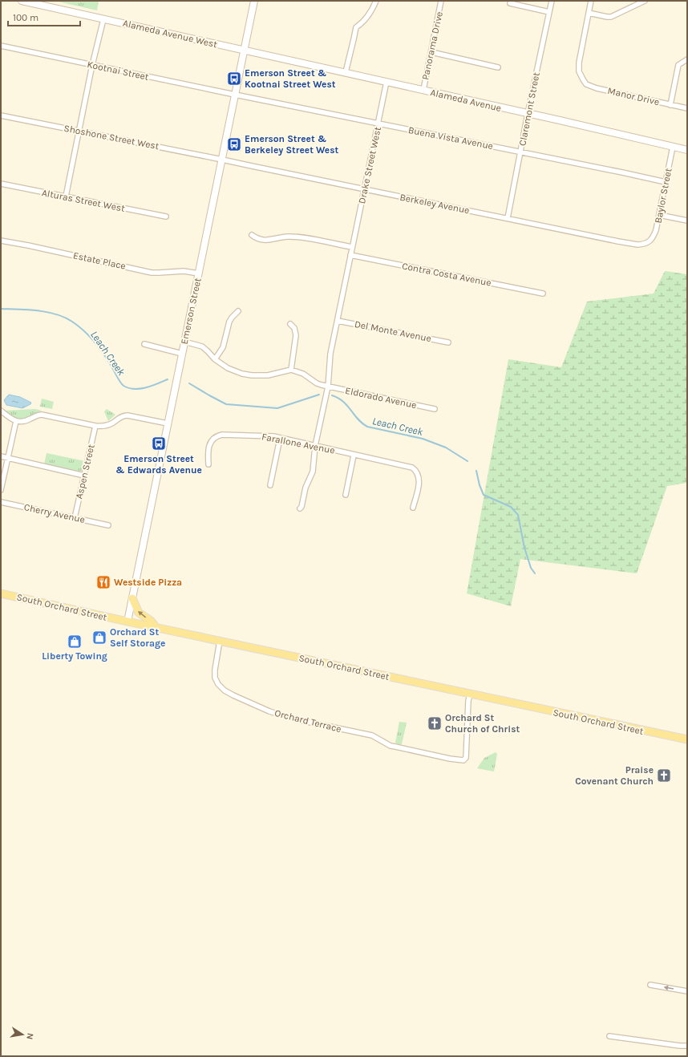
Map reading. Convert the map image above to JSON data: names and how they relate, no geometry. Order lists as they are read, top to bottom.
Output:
{
  "streets": {
    "main road": ["South Orchard Street"],
    "street": [
      "Alameda Avenue West",
      "Panorama Drive",
      "Kootnai Street",
      "Manor Drive",
      "Alameda Avenue",
      "Claremont Street",
      "Shoshone Street West",
      "Buena Vista Avenue",
      "Drake Street West",
      "Baylor Street",
      "Alturas Street West",
      "Berkeley Avenue",
      "Estate Place",
      "Contra Costa Avenue",
      "Emerson Street",
      "Del Monte Avenue",
      "Eldorado Avenue",
      "Farallone Avenue",
      "Aspen Street",
      "Cherry Avenue",
      "Orchard Terrace"
    ]
  },
  "crossings": [
    ["Alameda Avenue West", "Alameda Avenue"],
    ["Alameda Avenue West", "Emerson Street"],
    ["Panorama Drive", "Alameda Avenue"],
    ["Kootnai Street", "Buena Vista Avenue"],
    ["Kootnai Street", "Emerson Street"],
    ["Alameda Avenue", "Claremont Street"],
    ["Alameda Avenue", "Drake Street West"],
    ["Alameda Avenue", "Baylor Street"],
    ["Alameda Avenue", "Emerson Street"],
    ["Claremont Street", "Buena Vista Avenue"],
    ["Claremont Street", "Berkeley Avenue"],
    ["Shoshone Street West", "Berkeley Avenue"],
    ["Shoshone Street West", "Emerson Street"],
    ["Buena Vista Avenue", "Drake Street West"],
    ["Buena Vista Avenue", "Baylor Street"],
    ["Buena Vista Avenue", "Emerson Street"],
    ["Drake Street West", "Berkeley Avenue"],
    ["Drake Street West", "Contra Costa Avenue"],
    ["Baylor Street", "Berkeley Avenue"],
    ["Berkeley Avenue", "Emerson Street"],
    ["Estate Place", "Emerson Street"],
    ["Emerson Street", "South Orchard Street"],
    ["Aspen Street", "Cherry Avenue"],
    ["South Orchard Street", "Orchard Terrace"]
  ],
  "water": ["Leach Creek"],
  "places": {
    "bus stop": ["Emerson Street & Kootnai Street West", "Emerson Street & Berkeley Street West", "Emerson Street & Edwards Avenue"],
    "restaurant": ["Westside Pizza"],
    "shop": ["Orchard St Self Storage", "Liberty Towing"],
    "church": ["Orchard St Church of Christ", "Praise Covenant Church"]
  },
  "scale_bar": "100 m",
  "north": "right"
}
